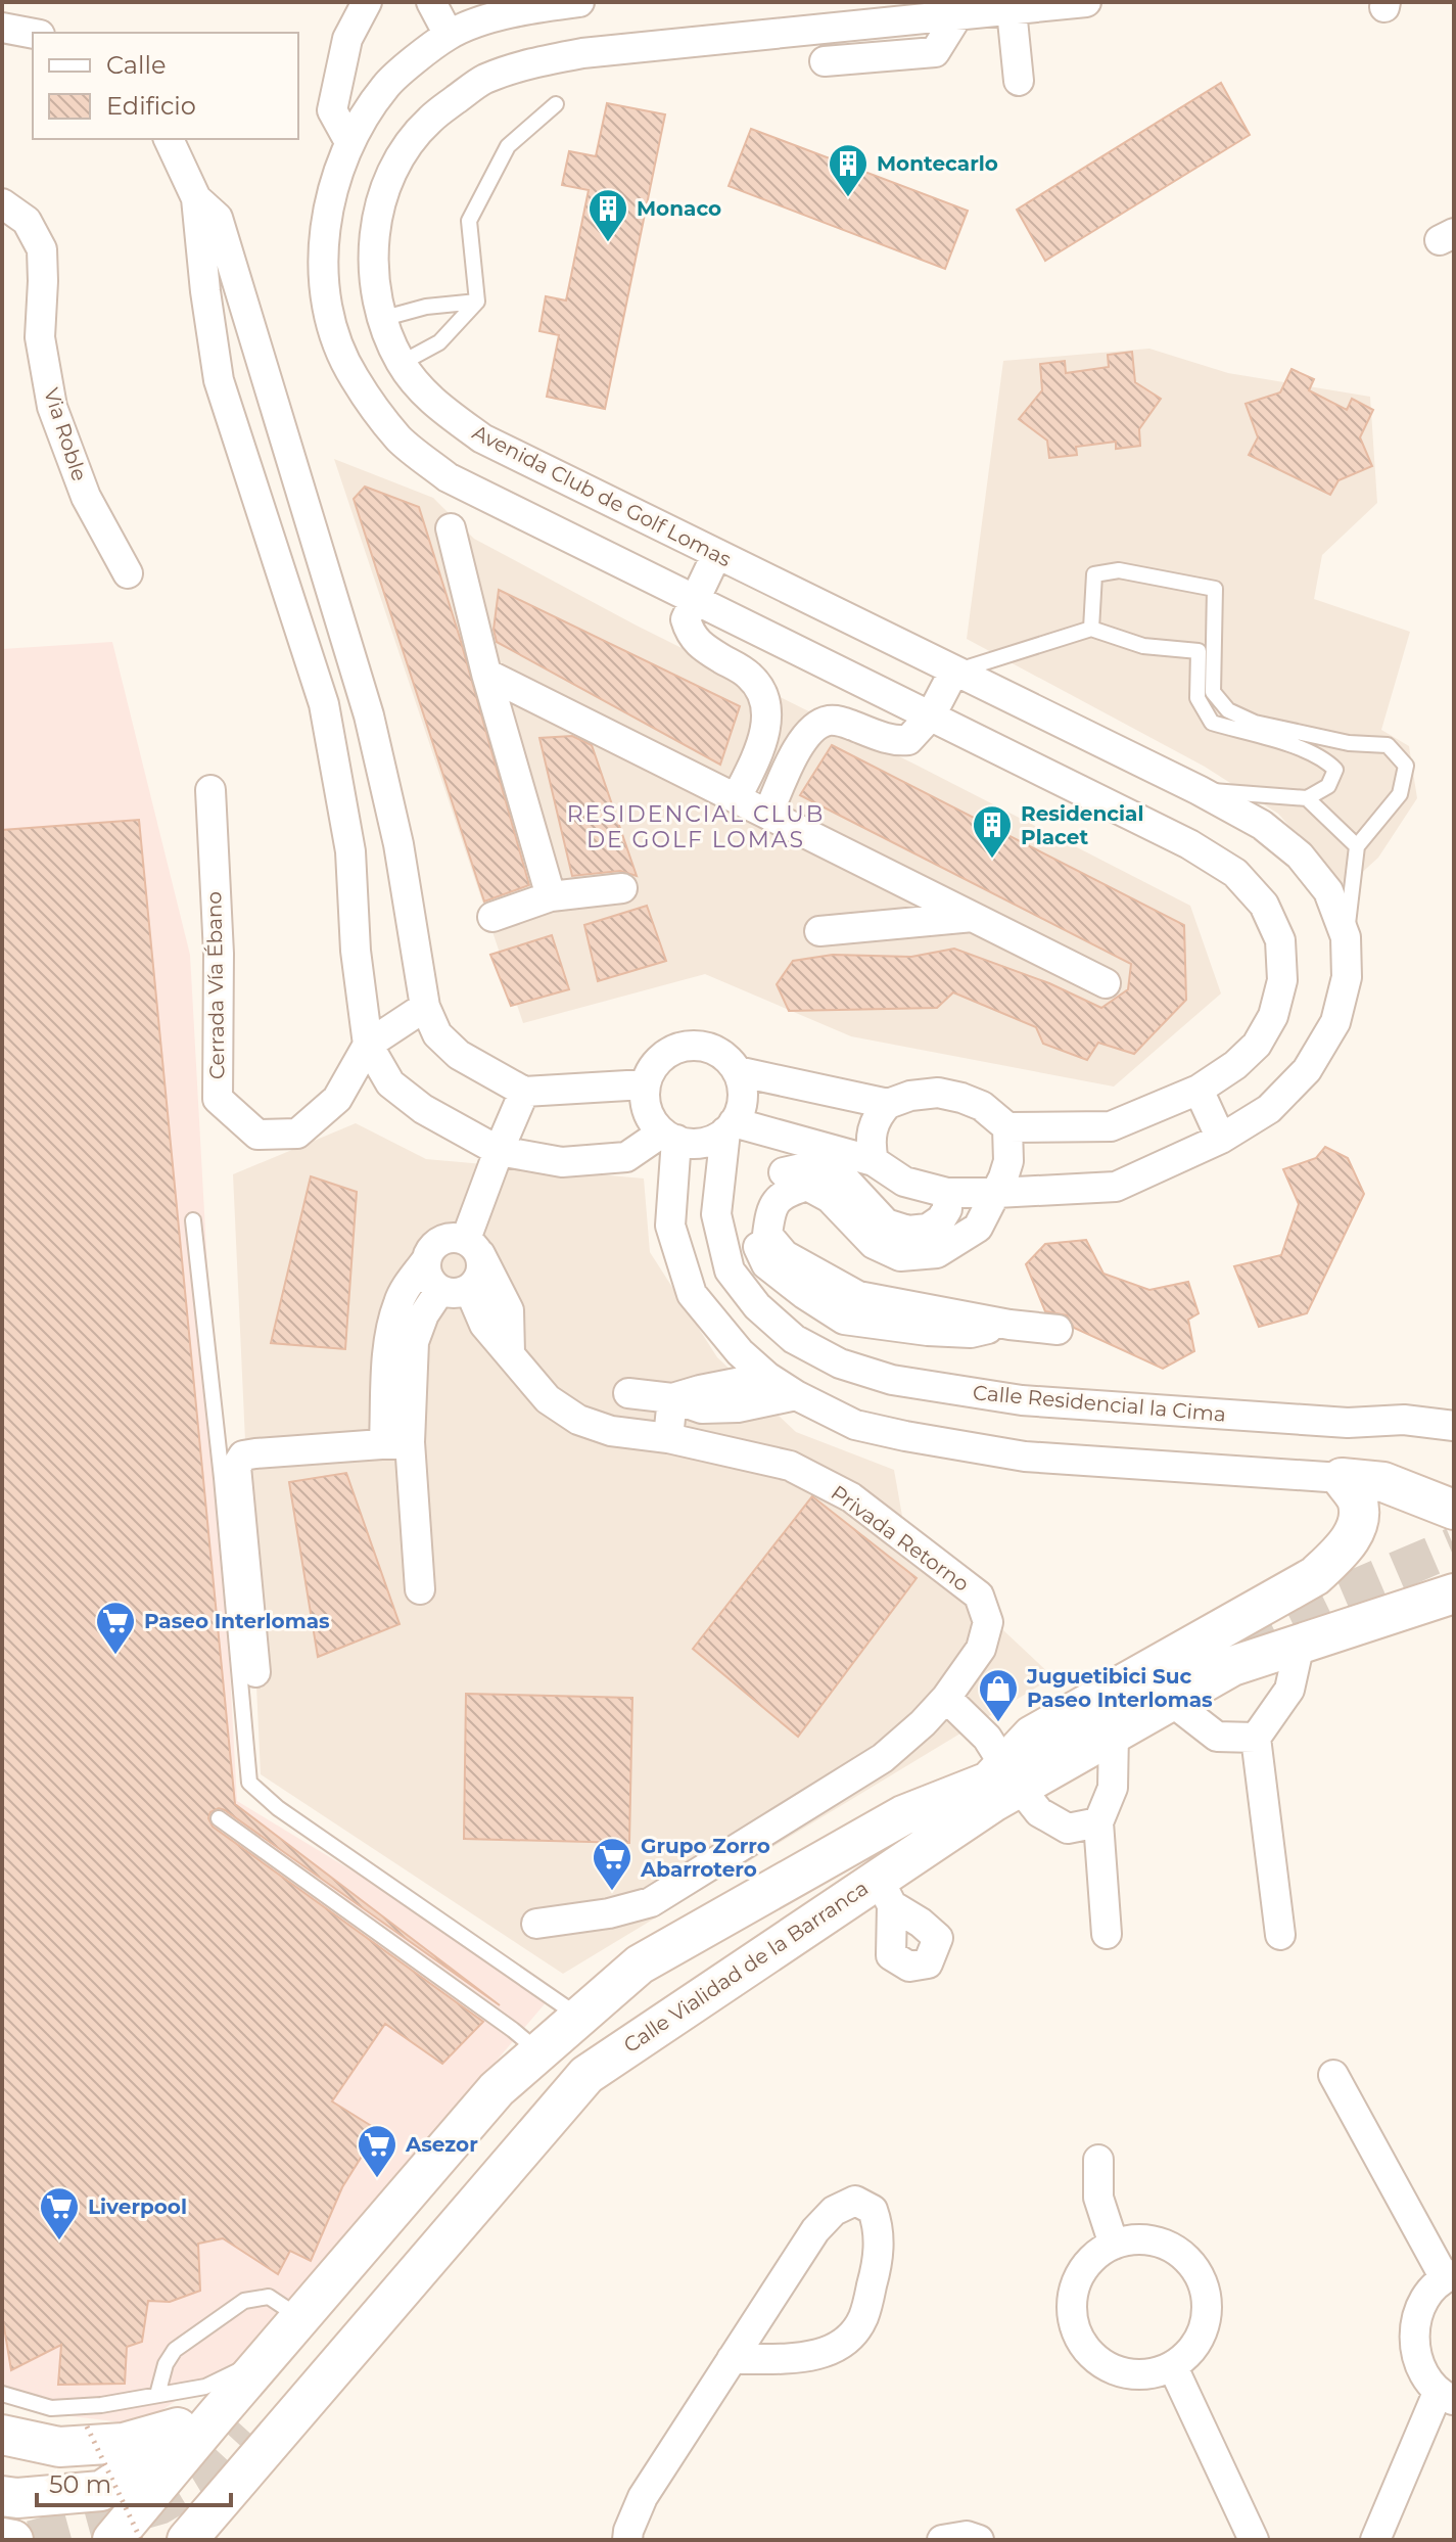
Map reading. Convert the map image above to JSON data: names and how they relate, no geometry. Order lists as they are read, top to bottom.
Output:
{
  "streets": {
    "main road": ["Calle Vialidad de la Barranca"],
    "street": [
      "Via Roble",
      "Avenida Club de Golf Lomas",
      "Cerrada Vía Ébano",
      "Calle Residencial la Cima",
      "Privada Retorno"
    ]
  },
  "crossings": [
    ["Avenida Club de Golf Lomas", "Calle Residencial la Cima"]
  ],
  "districts": ["RESIDENCIAL CLUB DE GOLF LOMAS"],
  "places": {
    "building": ["Montecarlo", "Monaco", "Residencial Placet"],
    "supermarket": [
      "Paseo Interlomas",
      "Grupo Zorro Abarrotero",
      "Asezor",
      "Liverpool"
    ],
    "shop": ["Juguetibici Suc Paseo Interlomas"]
  },
  "legend": ["Calle", "Edificio"],
  "scale_bar": "50 m"
}
